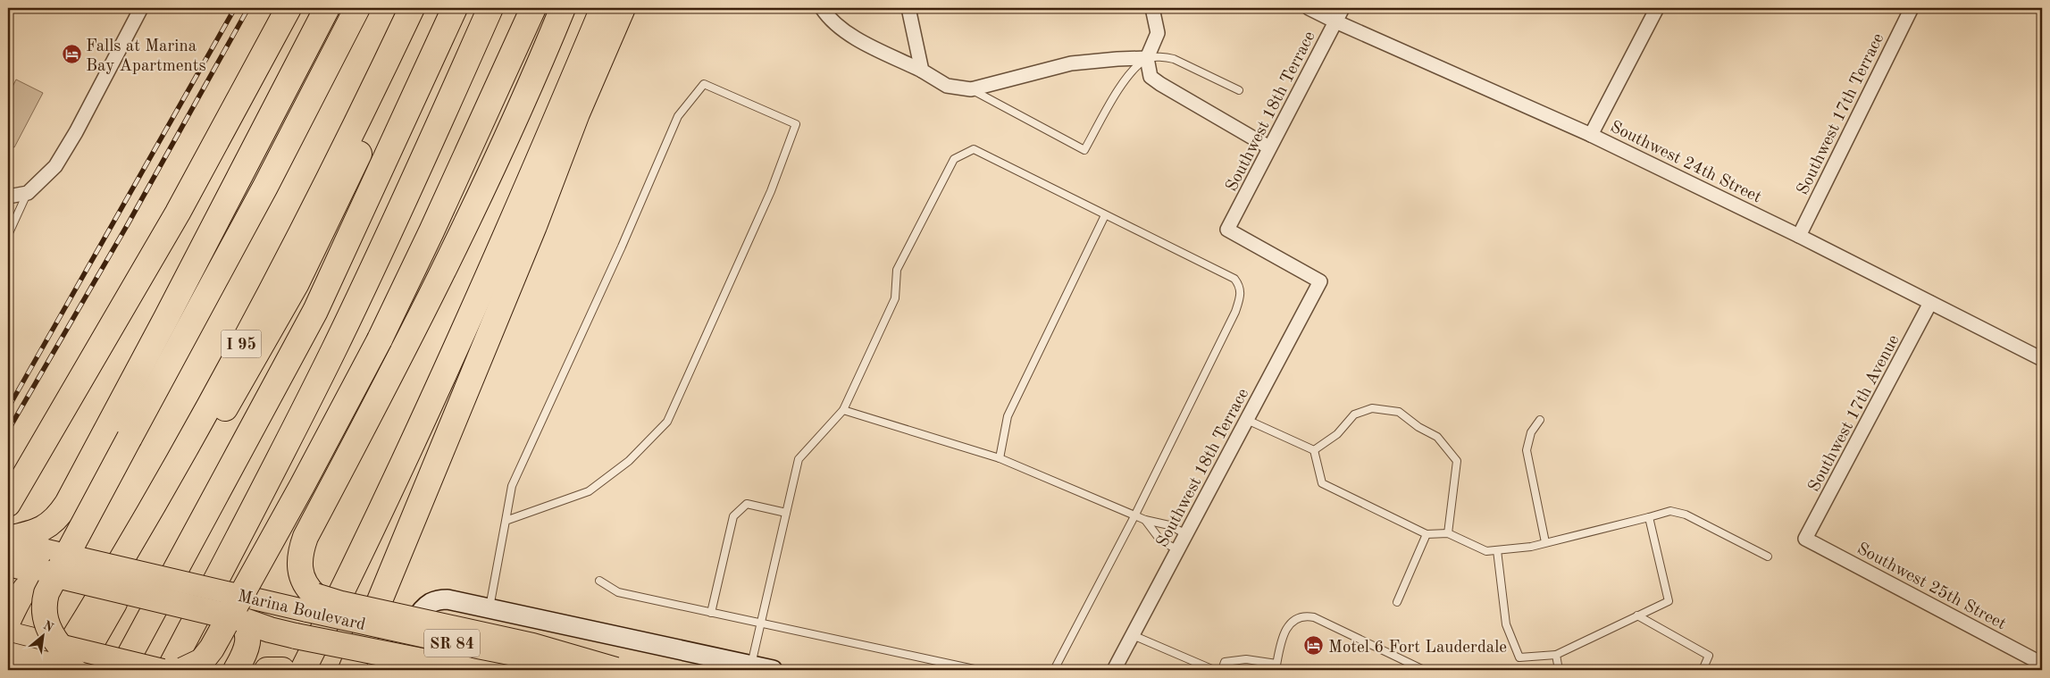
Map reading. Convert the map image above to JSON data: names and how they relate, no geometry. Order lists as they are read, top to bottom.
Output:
{
  "streets": {
    "highway": ["I 95"],
    "main road": ["Marina Boulevard", "SR 84"],
    "street": [
      "Southwest 18th Terrace",
      "Southwest 17th Terrace",
      "Southwest 24th Street",
      "Southwest 17th Avenue",
      "Southwest 25th Street"
    ]
  },
  "crossings": [
    ["Southwest 18th Terrace", "Southwest 24th Street"],
    ["Southwest 17th Terrace", "Southwest 24th Street"],
    ["Southwest 24th Street", "Southwest 17th Avenue"],
    ["Southwest 17th Avenue", "Southwest 25th Street"]
  ],
  "places": {
    "hotel": ["Falls at Marina Bay Apartments", "Motel 6 Fort Lauderdale"]
  },
  "north": "top right"
}
